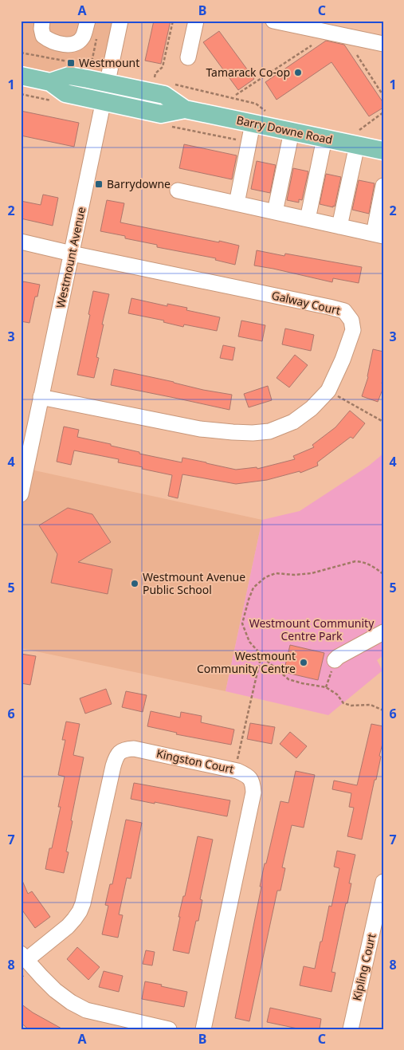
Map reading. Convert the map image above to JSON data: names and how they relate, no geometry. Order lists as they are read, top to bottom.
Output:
{
  "streets": {
    "main road": ["Barry Downe Road"],
    "street": [
      "Westmount Avenue",
      "Galway Court",
      "Kingston Court",
      "Kipling Court"
    ]
  },
  "crossings": [
    ["Barry Downe Road", "Westmount Avenue"],
    ["Westmount Avenue", "Galway Court"]
  ],
  "parks": ["Westmount Community Centre Park"],
  "places": {
    "transit": ["Westmount", "Barrydowne"],
    "other": ["Tamarack Co-op", "Westmount Avenue Public School", "Westmount Community Centre"]
  },
  "grid": {
    "columns": ["A", "B", "C"],
    "rows": [
      "1",
      "2",
      "3",
      "4",
      "5",
      "6",
      "7",
      "8"
    ]
  }
}
